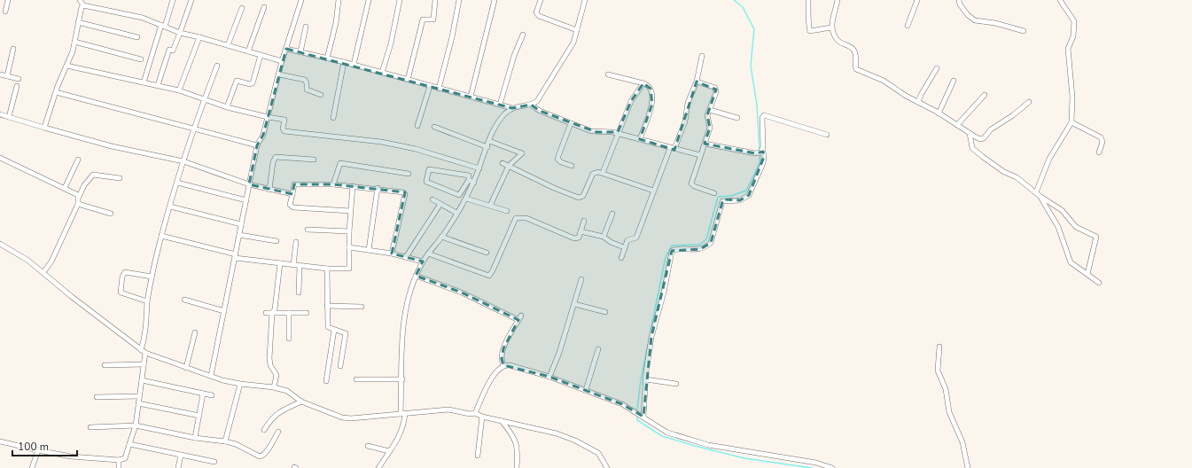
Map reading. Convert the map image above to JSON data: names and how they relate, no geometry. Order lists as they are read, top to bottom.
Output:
{
  "scale_bar": "100 m"
}
